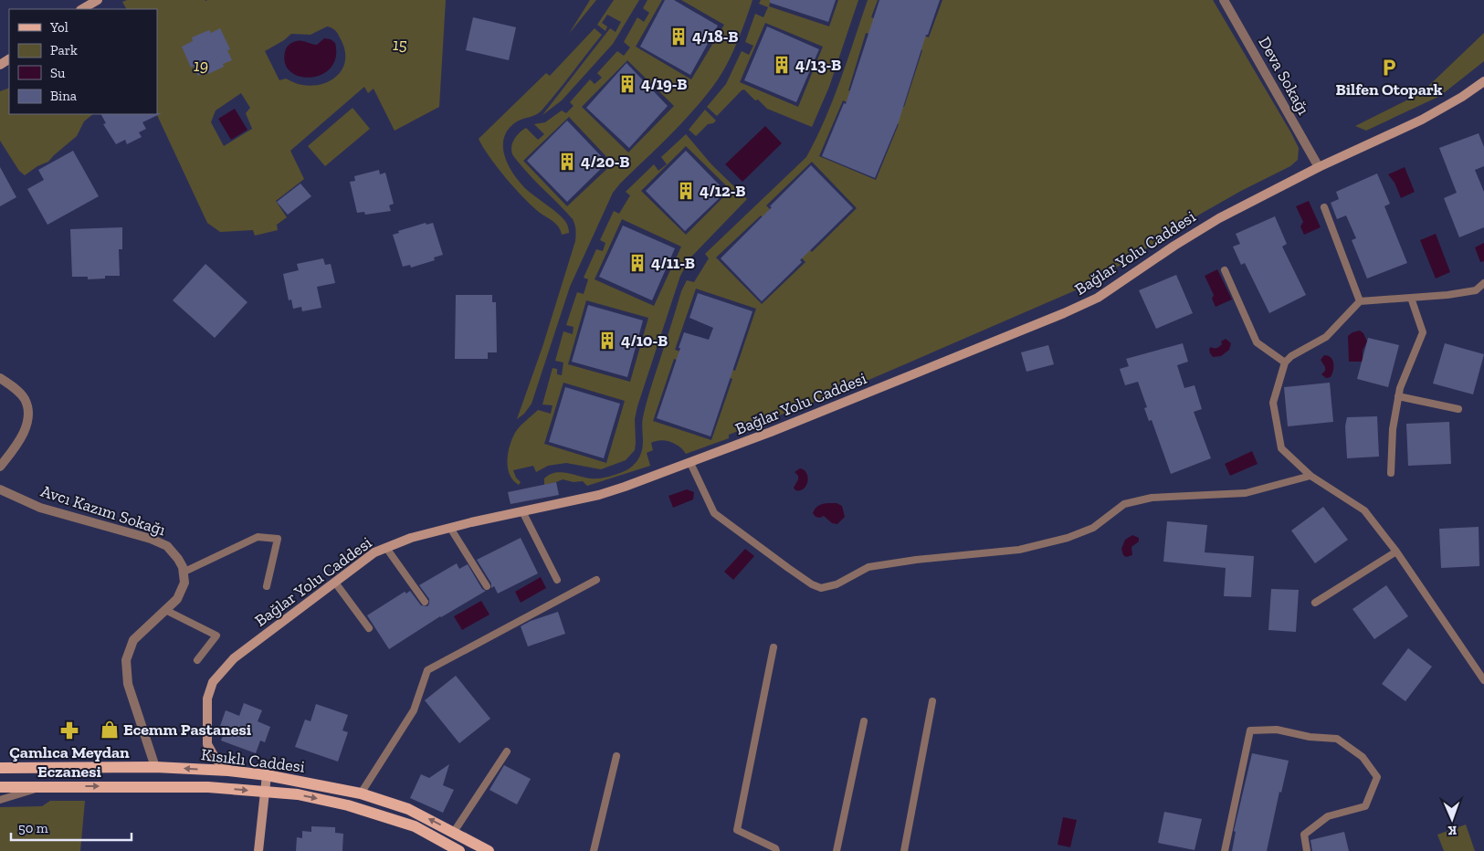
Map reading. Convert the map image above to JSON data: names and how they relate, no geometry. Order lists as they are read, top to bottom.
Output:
{
  "streets": {
    "main road": ["Kısıklı Caddesi"],
    "street": ["Deva Sokağı", "Bağlar Yolu Caddesi", "Avcı Kazım Sokağı"]
  },
  "crossings": [
    ["Deva Sokağı", "Bağlar Yolu Caddesi"],
    ["Bağlar Yolu Caddesi", "Kısıklı Caddesi"]
  ],
  "parks": ["15", "19"],
  "places": {
    "building": [
      "4/18-B",
      "4/13-B",
      "4/19-B",
      "4/20-B",
      "4/12-B",
      "4/11-B",
      "4/10-B"
    ],
    "parking": ["Bilfen Otopark"],
    "shop": ["Ecemm Pastanesi"],
    "pharmacy": ["Çamlıca Meydan Eczanesi"]
  },
  "legend": [
    "Yol",
    "Park",
    "Su",
    "Bina"
  ],
  "scale_bar": "50 m",
  "north": "bottom"
}
